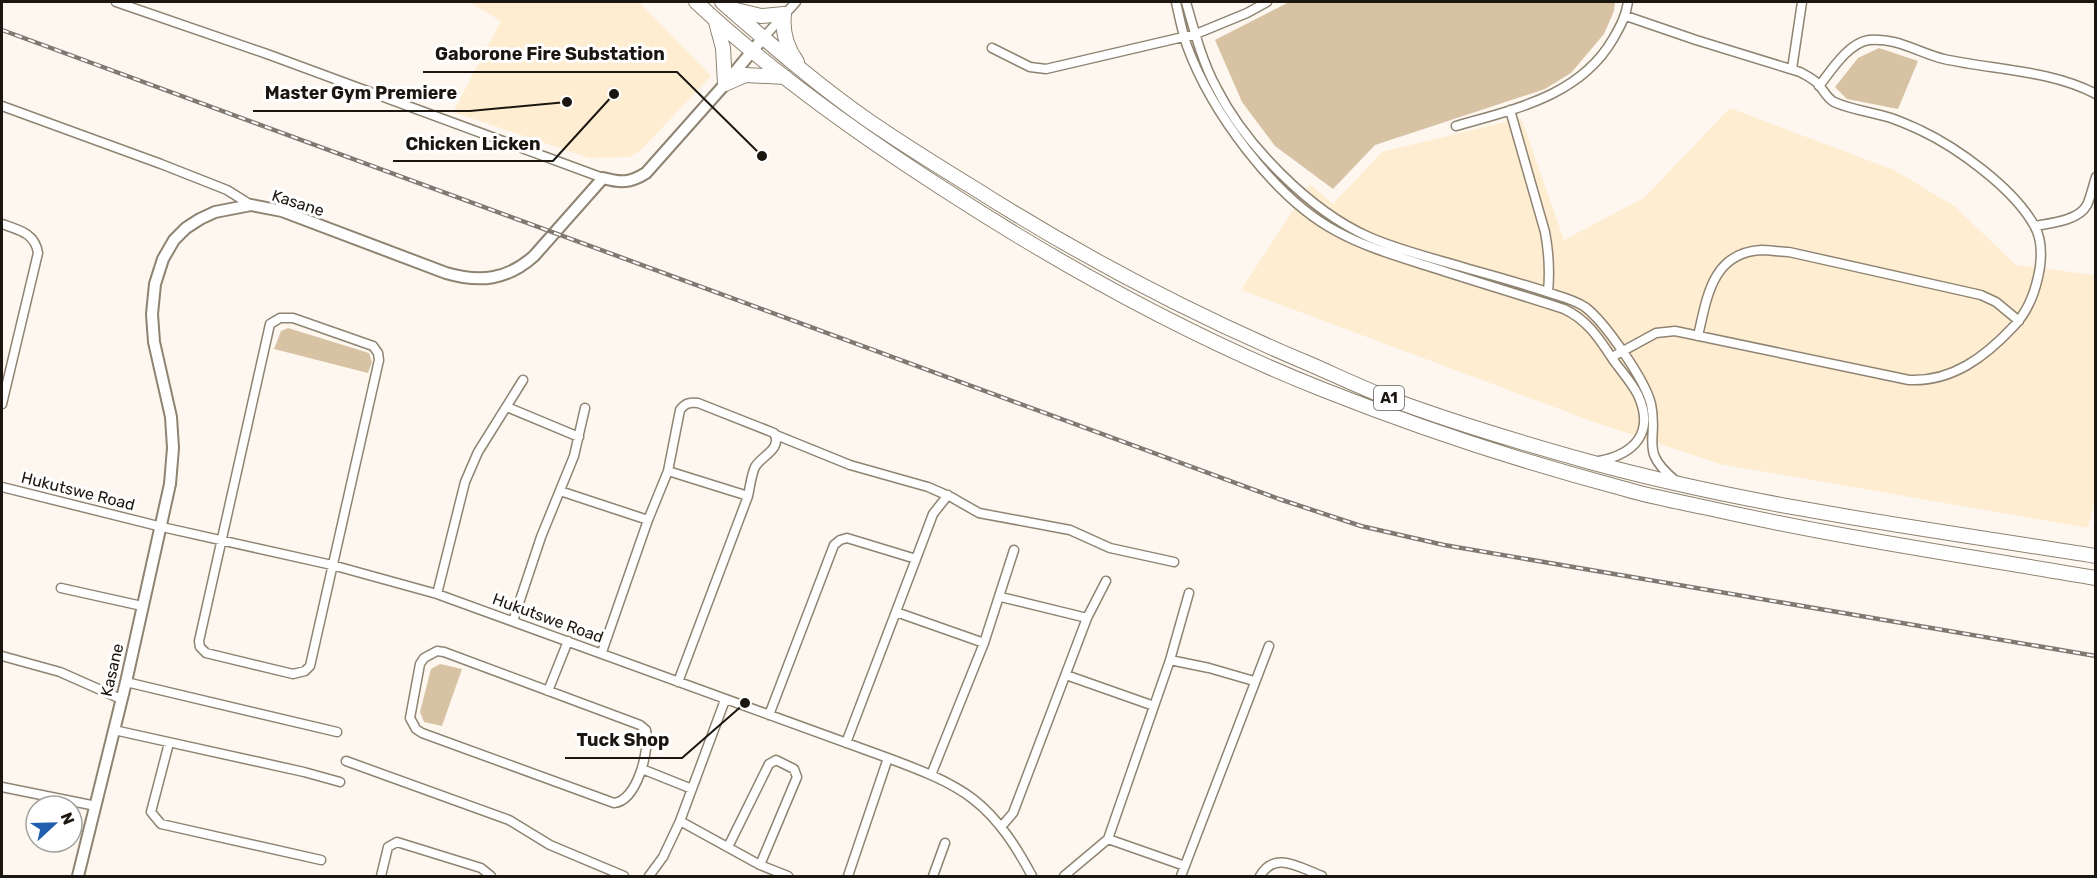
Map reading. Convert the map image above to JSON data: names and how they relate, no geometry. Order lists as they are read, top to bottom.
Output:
{
  "streets": {
    "highway": ["A1"],
    "street": ["Kasane", "Hukutswe Road"]
  },
  "crossings": [
    ["Kasane", "Hukutswe Road"]
  ],
  "places": [
    "Chicken Licken",
    "Master Gym Premiere",
    "Gaborone Fire Substation",
    "Tuck Shop"
  ],
  "north": "right"
}
